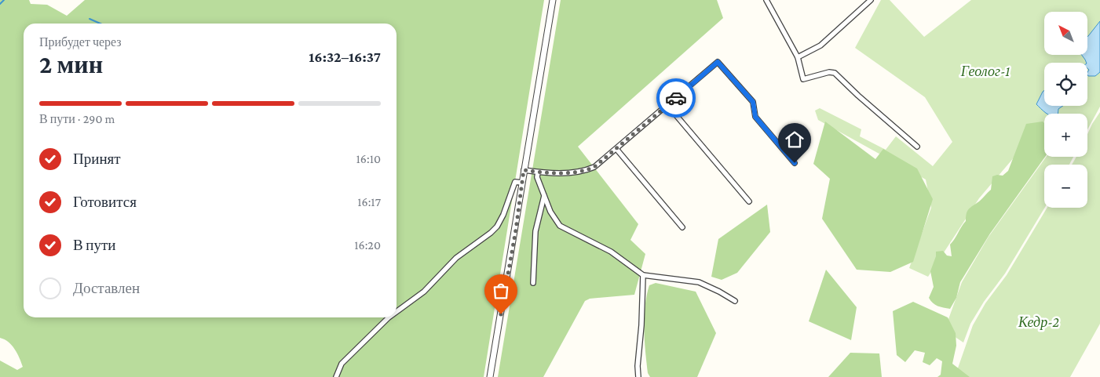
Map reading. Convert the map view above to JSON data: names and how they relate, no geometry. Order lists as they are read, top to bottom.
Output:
{
  "parks": ["Геолог-1", "Кедр-2"],
  "north": "top left",
  "page": {
    "map_buttons": ["+", "−"],
    "heading": ["2 мин", "Прибудет через", "16:32–16:37"],
    "bar": "В пути · 290 m",
    "list": [
      ["Принят", "16:10"],
      ["Готовится", "16:17"],
      ["В пути", "16:20"],
      "Доставлен"
    ]
  }
}
